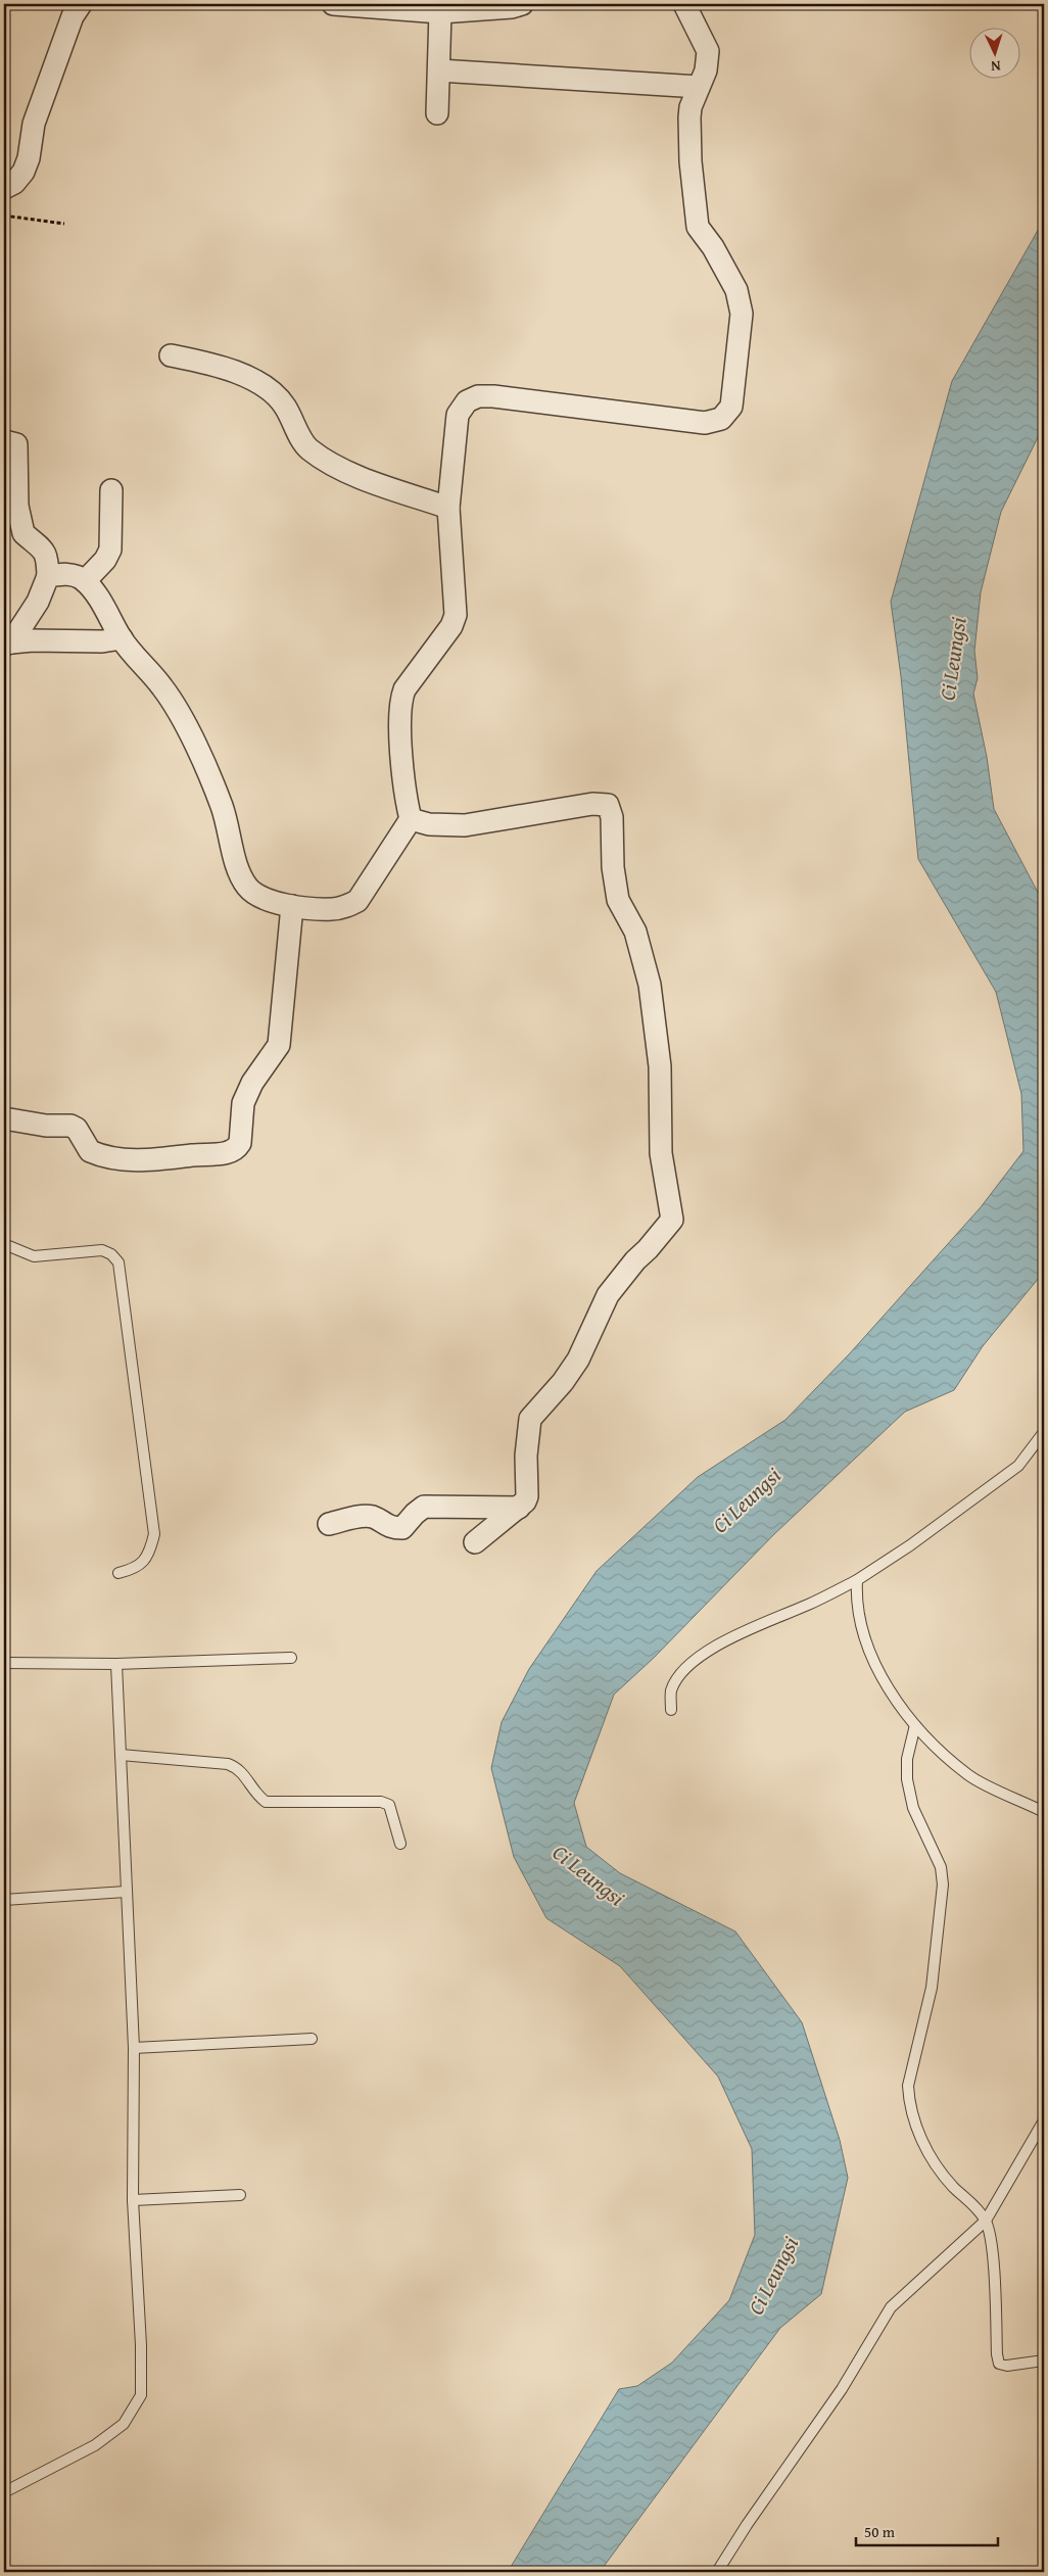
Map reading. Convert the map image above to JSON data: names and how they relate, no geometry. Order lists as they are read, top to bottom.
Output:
{
  "water": ["Ci Leungsi"],
  "scale_bar": "50 m",
  "north": "bottom"
}
